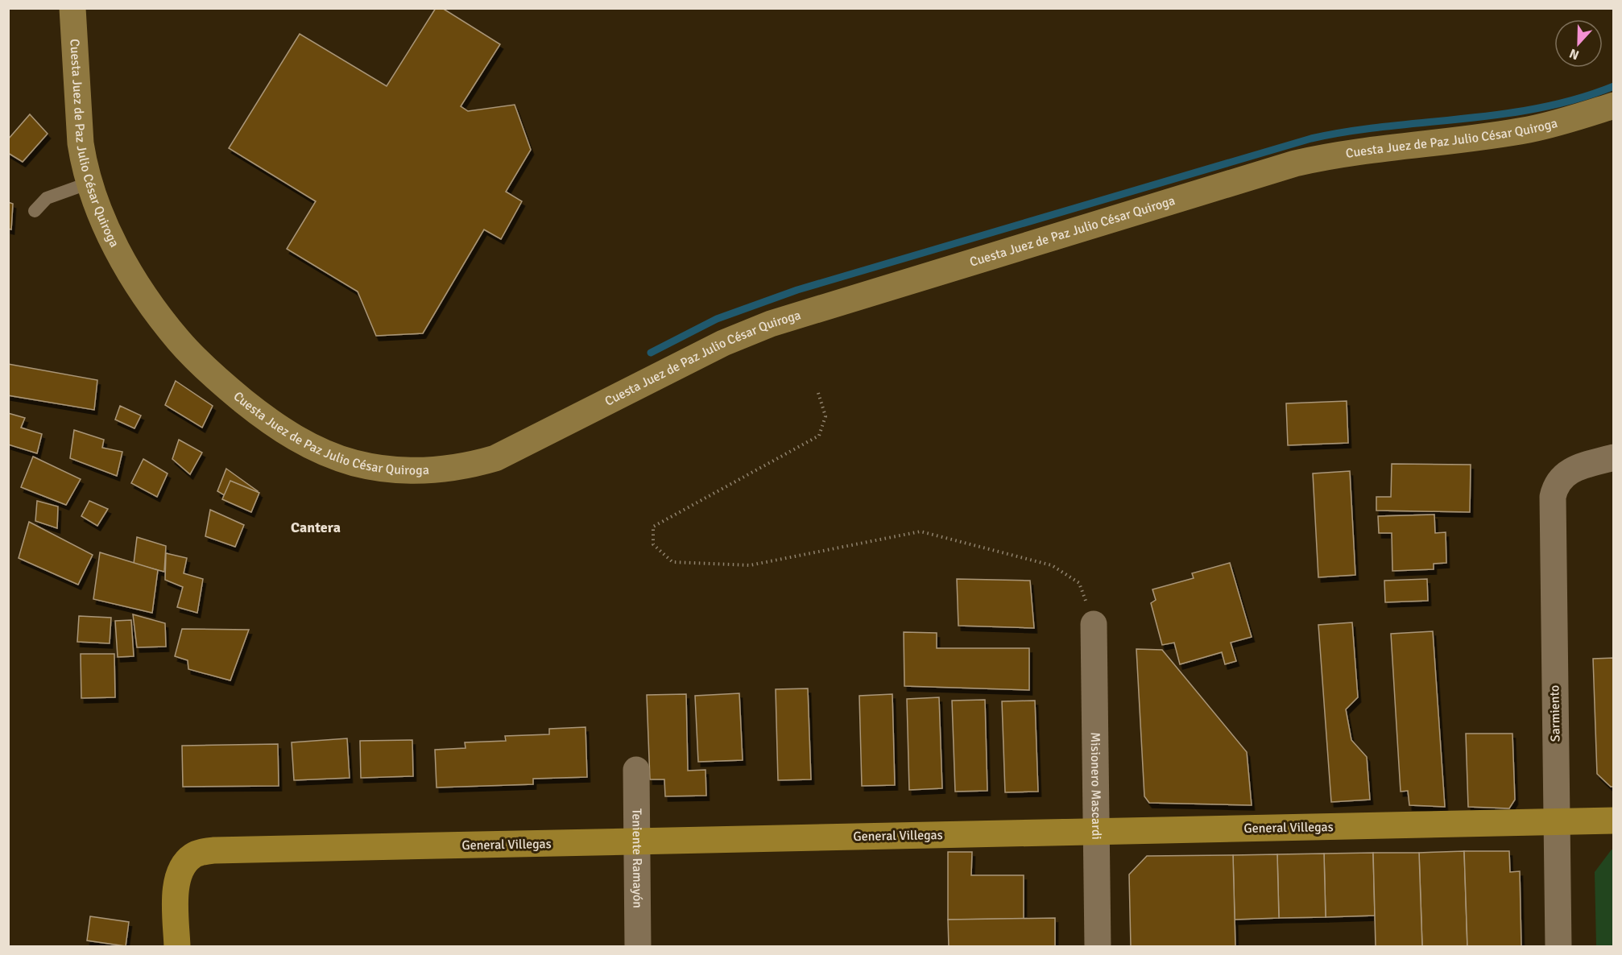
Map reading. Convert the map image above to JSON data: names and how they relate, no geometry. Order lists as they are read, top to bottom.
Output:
{
  "streets": {
    "main road": ["General Villegas"],
    "street": [
      "Cuesta Juez de Paz Julio César Quiroga",
      "Sarmiento",
      "Misionero Mascardi",
      "Teniente Ramayón"
    ]
  },
  "crossings": [
    ["Sarmiento", "General Villegas"],
    ["Misionero Mascardi", "General Villegas"],
    ["General Villegas", "Teniente Ramayón"]
  ],
  "districts": ["Cantera"],
  "north": "bottom"
}
